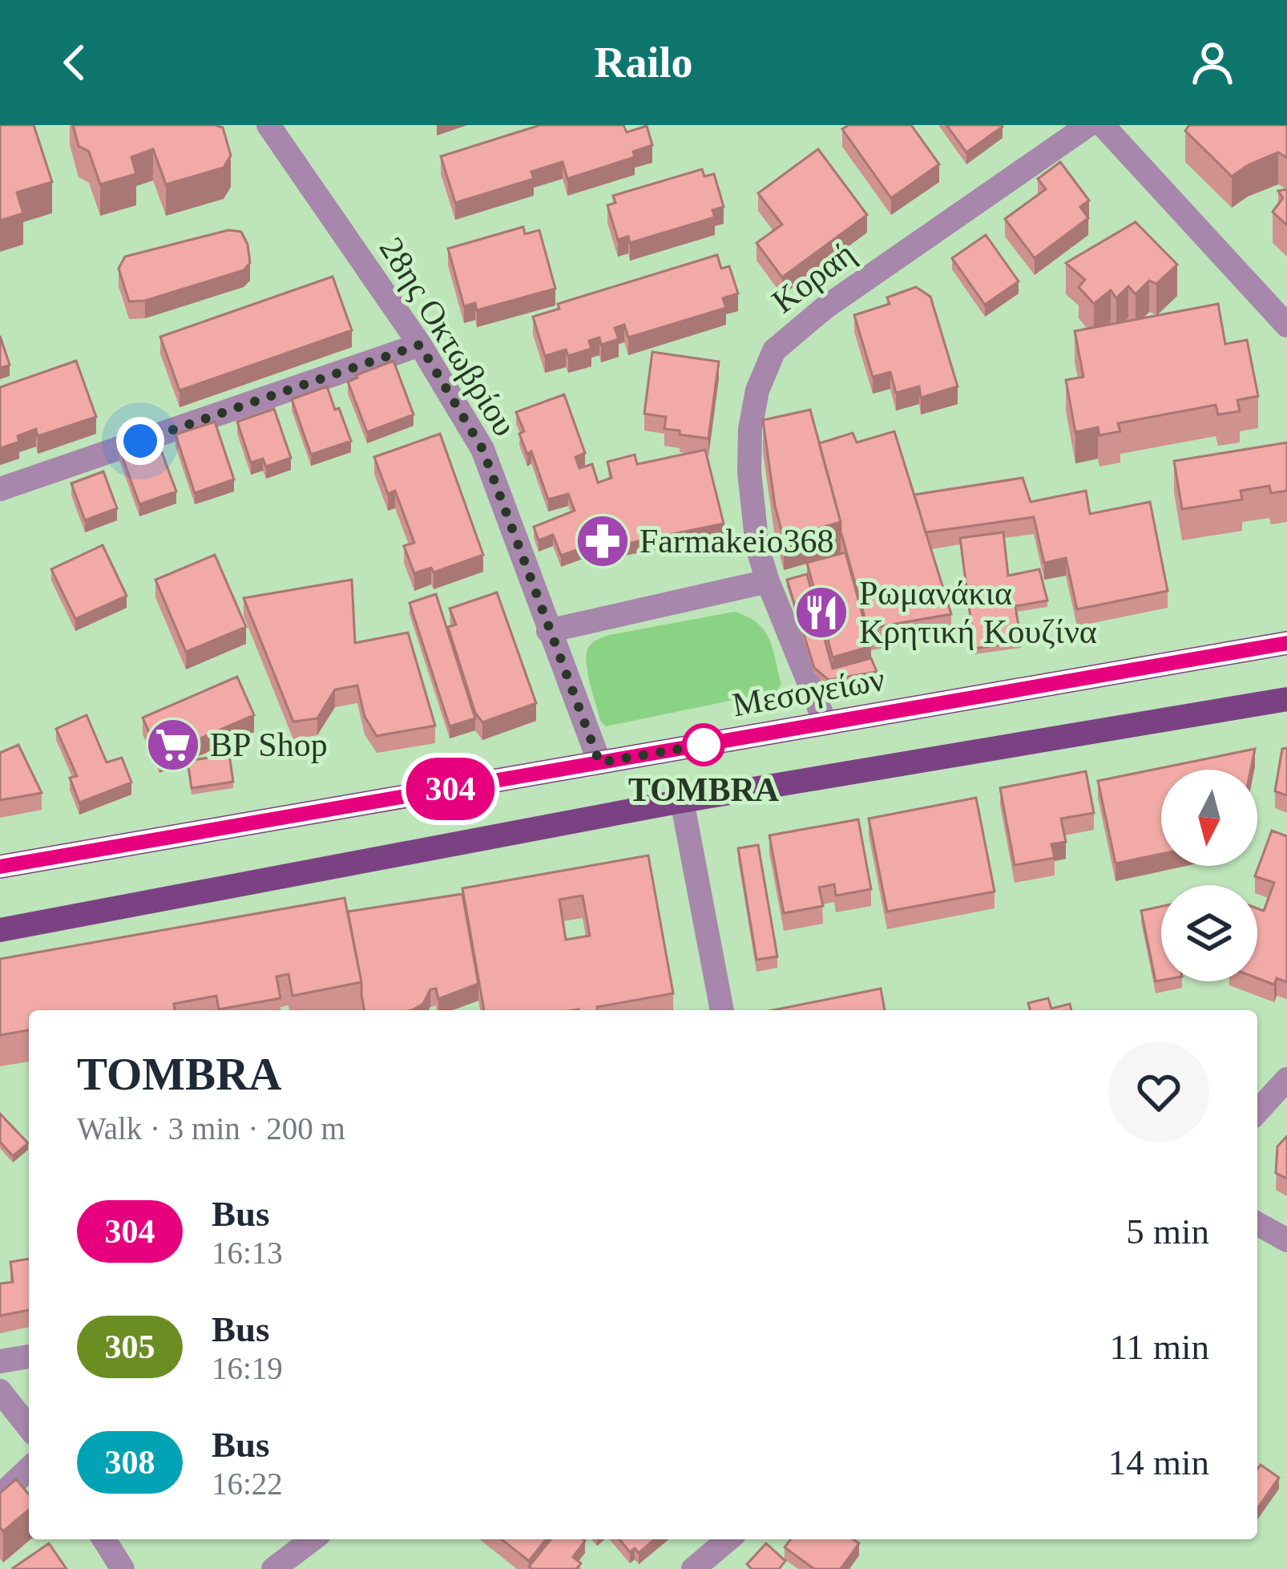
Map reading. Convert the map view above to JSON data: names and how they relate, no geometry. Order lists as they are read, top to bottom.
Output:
{
  "streets": {
    "main road": ["Μεσογείων"],
    "street": ["Κοραή", "28ης Οκτωβρίου"]
  },
  "crossings": [
    ["Κοραή", "Μεσογείων"],
    ["28ης Οκτωβρίου", "Μεσογείων"]
  ],
  "places": {
    "pharmacy": ["Farmakeio368"],
    "restaurant": ["Ρωμανάκια Κρητική Κουζίνα"],
    "supermarket": ["BP Shop"],
    "other": ["TOMBRA"]
  },
  "lines": ["bus line 304"],
  "north": "bottom",
  "page": {
    "header": "Railo",
    "on_map": "304",
    "heading": ["TOMBRA", "Walk · 3 min · 200 m"],
    "list": [
      {
        "mark": "304",
        "name": "Bus",
        "note": "16:13",
        "value": "5 min"
      },
      {
        "mark": "305",
        "name": "Bus",
        "note": "16:19",
        "value": "11 min"
      },
      {
        "mark": "308",
        "name": "Bus",
        "note": "16:22",
        "value": "14 min"
      }
    ]
  }
}
